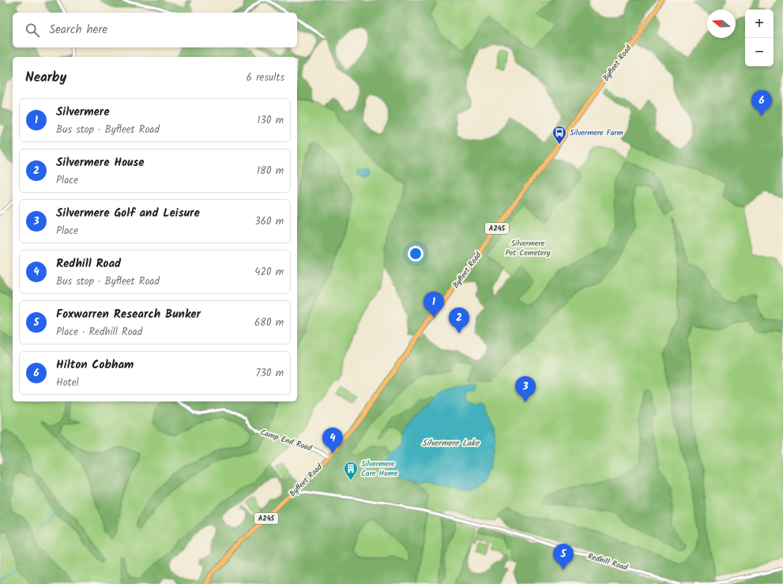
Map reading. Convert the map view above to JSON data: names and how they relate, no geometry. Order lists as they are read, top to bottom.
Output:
{
  "streets": {
    "main road": ["Byfleet Road", "A245"],
    "street": ["Camp End Road", "Redhill Road"]
  },
  "crossings": [
    ["Byfleet Road", "Camp End Road"],
    ["Byfleet Road", "Redhill Road"]
  ],
  "water": ["Silvermere Lake"],
  "parks": ["Silvermere Pet Cemetery"],
  "places": {
    "bus stop": ["Silvermere Farm"],
    "building": ["Silvermere Care Home"]
  },
  "north": "left",
  "page": {
    "map_buttons": ["+", "−"],
    "search": "Search here",
    "heading": ["Nearby", "6 results"],
    "pins": [
      "6",
      "1",
      "2",
      "3",
      "4",
      "5"
    ],
    "list": [
      {
        "mark": "1",
        "name": "Silvermere",
        "note": "Bus stop · Byfleet Road",
        "value": "130 m"
      },
      {
        "mark": "2",
        "name": "Silvermere House",
        "note": "Place",
        "value": "180 m"
      },
      {
        "mark": "3",
        "name": "Silvermere Golf and Leisure",
        "note": "Place",
        "value": "360 m"
      },
      {
        "mark": "4",
        "name": "Redhill Road",
        "note": "Bus stop · Byfleet Road",
        "value": "420 m"
      },
      {
        "mark": "5",
        "name": "Foxwarren Research Bunker",
        "note": "Place · Redhill Road",
        "value": "680 m"
      },
      {
        "mark": "6",
        "name": "Hilton Cobham",
        "note": "Hotel",
        "value": "730 m"
      }
    ]
  }
}
